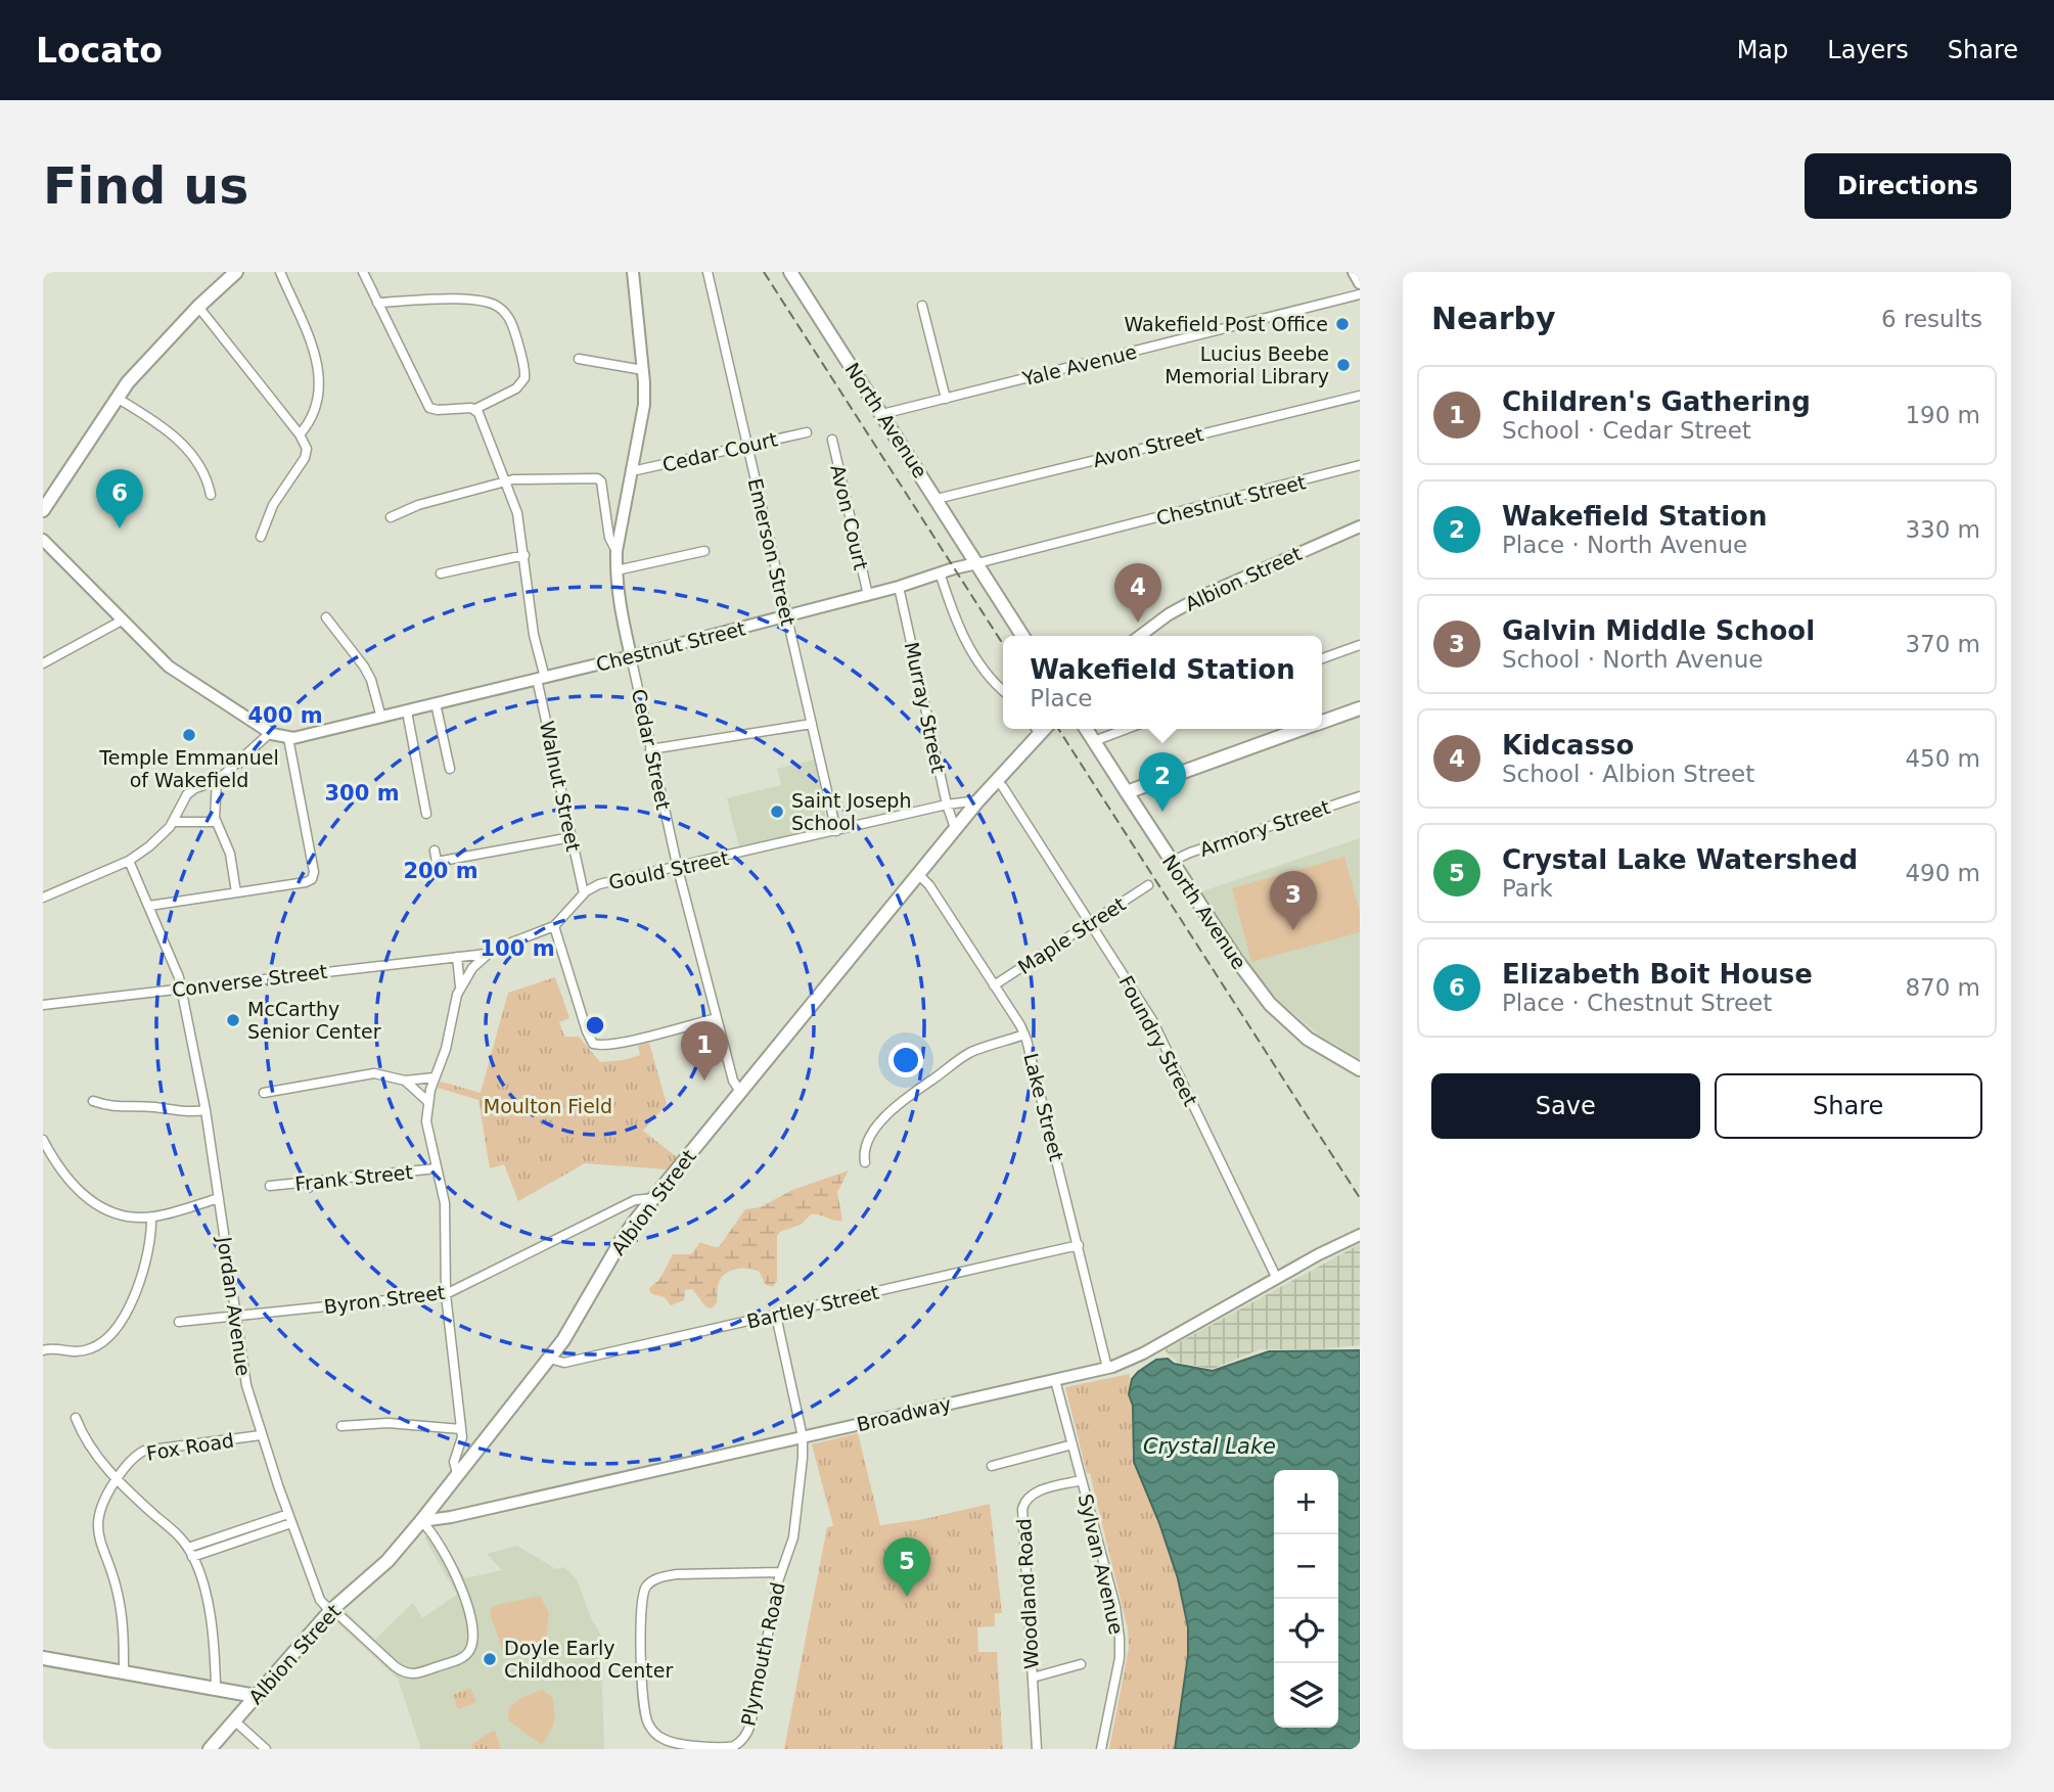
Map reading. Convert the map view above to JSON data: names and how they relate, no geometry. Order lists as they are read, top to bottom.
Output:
{
  "streets": {
    "main road": ["North Avenue", "Albion Street"],
    "street": [
      "Yale Avenue",
      "Avon Street",
      "Cedar Court",
      "Chestnut Street",
      "Avon Court",
      "Emerson Street",
      "Murray Street",
      "Cedar Street",
      "Walnut Street",
      "Armory Street",
      "Gould Street",
      "Maple Street",
      "Converse Street",
      "Foundry Street",
      "Lake Street",
      "Frank Street",
      "Byron Street",
      "Jordan Avenue",
      "Bartley Street",
      "Broadway",
      "Fox Road",
      "Sylvan Avenue",
      "Woodland Road",
      "Plymouth Road"
    ]
  },
  "crossings": [
    ["Yale Avenue", "North Avenue"],
    ["North Avenue", "Avon Street"],
    ["North Avenue", "Chestnut Street"],
    ["North Avenue", "Armory Street"],
    ["Cedar Court", "Emerson Street"],
    ["Cedar Court", "Cedar Street"],
    ["Chestnut Street", "Avon Court"],
    ["Chestnut Street", "Emerson Street"],
    ["Chestnut Street", "Murray Street"],
    ["Chestnut Street", "Cedar Street"],
    ["Chestnut Street", "Walnut Street"],
    ["Emerson Street", "Gould Street"],
    ["Albion Street", "Murray Street"],
    ["Albion Street", "Cedar Street"],
    ["Albion Street", "Gould Street"],
    ["Albion Street", "Foundry Street"],
    ["Albion Street", "Lake Street"],
    ["Albion Street", "Byron Street"],
    ["Albion Street", "Jordan Avenue"],
    ["Albion Street", "Bartley Street"],
    ["Albion Street", "Broadway"],
    ["Murray Street", "Gould Street"],
    ["Cedar Street", "Gould Street"],
    ["Walnut Street", "Gould Street"],
    ["Gould Street", "Converse Street"],
    ["Gould Street", "Frank Street"],
    ["Gould Street", "Byron Street"],
    ["Maple Street", "Foundry Street"],
    ["Maple Street", "Lake Street"],
    ["Converse Street", "Jordan Avenue"],
    ["Foundry Street", "Broadway"],
    ["Lake Street", "Bartley Street"],
    ["Lake Street", "Broadway"],
    ["Byron Street", "Jordan Avenue"],
    ["Jordan Avenue", "Fox Road"],
    ["Bartley Street", "Plymouth Road"],
    ["Broadway", "Sylvan Avenue"],
    ["Broadway", "Plymouth Road"],
    ["Sylvan Avenue", "Woodland Road"]
  ],
  "water": ["Crystal Lake"],
  "parks": ["Moulton Field"],
  "places": [
    "Wakefield Post Office",
    "Lucius Beebe Memorial Library",
    "Temple Emmanuel of Wakefield",
    "Saint Joseph School",
    "McCarthy Senior Center",
    "Doyle Early Childhood Center"
  ],
  "page": {
    "header": "Locato",
    "nav": ["Map", "Layers", "Share"],
    "buttons": [
      "Directions",
      ["Save", "Share"]
    ],
    "title": "Find us",
    "heading": ["Nearby", "6 results"],
    "list": [
      {
        "mark": "1",
        "name": "Children's Gathering",
        "note": "School · Cedar Street",
        "value": "190 m"
      },
      {
        "mark": "2",
        "name": "Wakefield Station",
        "note": "Place · North Avenue",
        "value": "330 m"
      },
      {
        "mark": "3",
        "name": "Galvin Middle School",
        "note": "School · North Avenue",
        "value": "370 m"
      },
      {
        "mark": "4",
        "name": "Kidcasso",
        "note": "School · Albion Street",
        "value": "450 m"
      },
      {
        "mark": "5",
        "name": "Crystal Lake Watershed",
        "note": "Park",
        "value": "490 m"
      },
      {
        "mark": "6",
        "name": "Elizabeth Boit House",
        "note": "Place · Chestnut Street",
        "value": "870 m"
      }
    ],
    "pins": [
      "6",
      "4",
      "2",
      "3",
      "1",
      "5"
    ],
    "popup": ["Wakefield Station", "Place"],
    "map_buttons": ["+", "−"]
  },
  "rings": [
    "400 m",
    "300 m",
    "200 m",
    "100 m"
  ]
}
